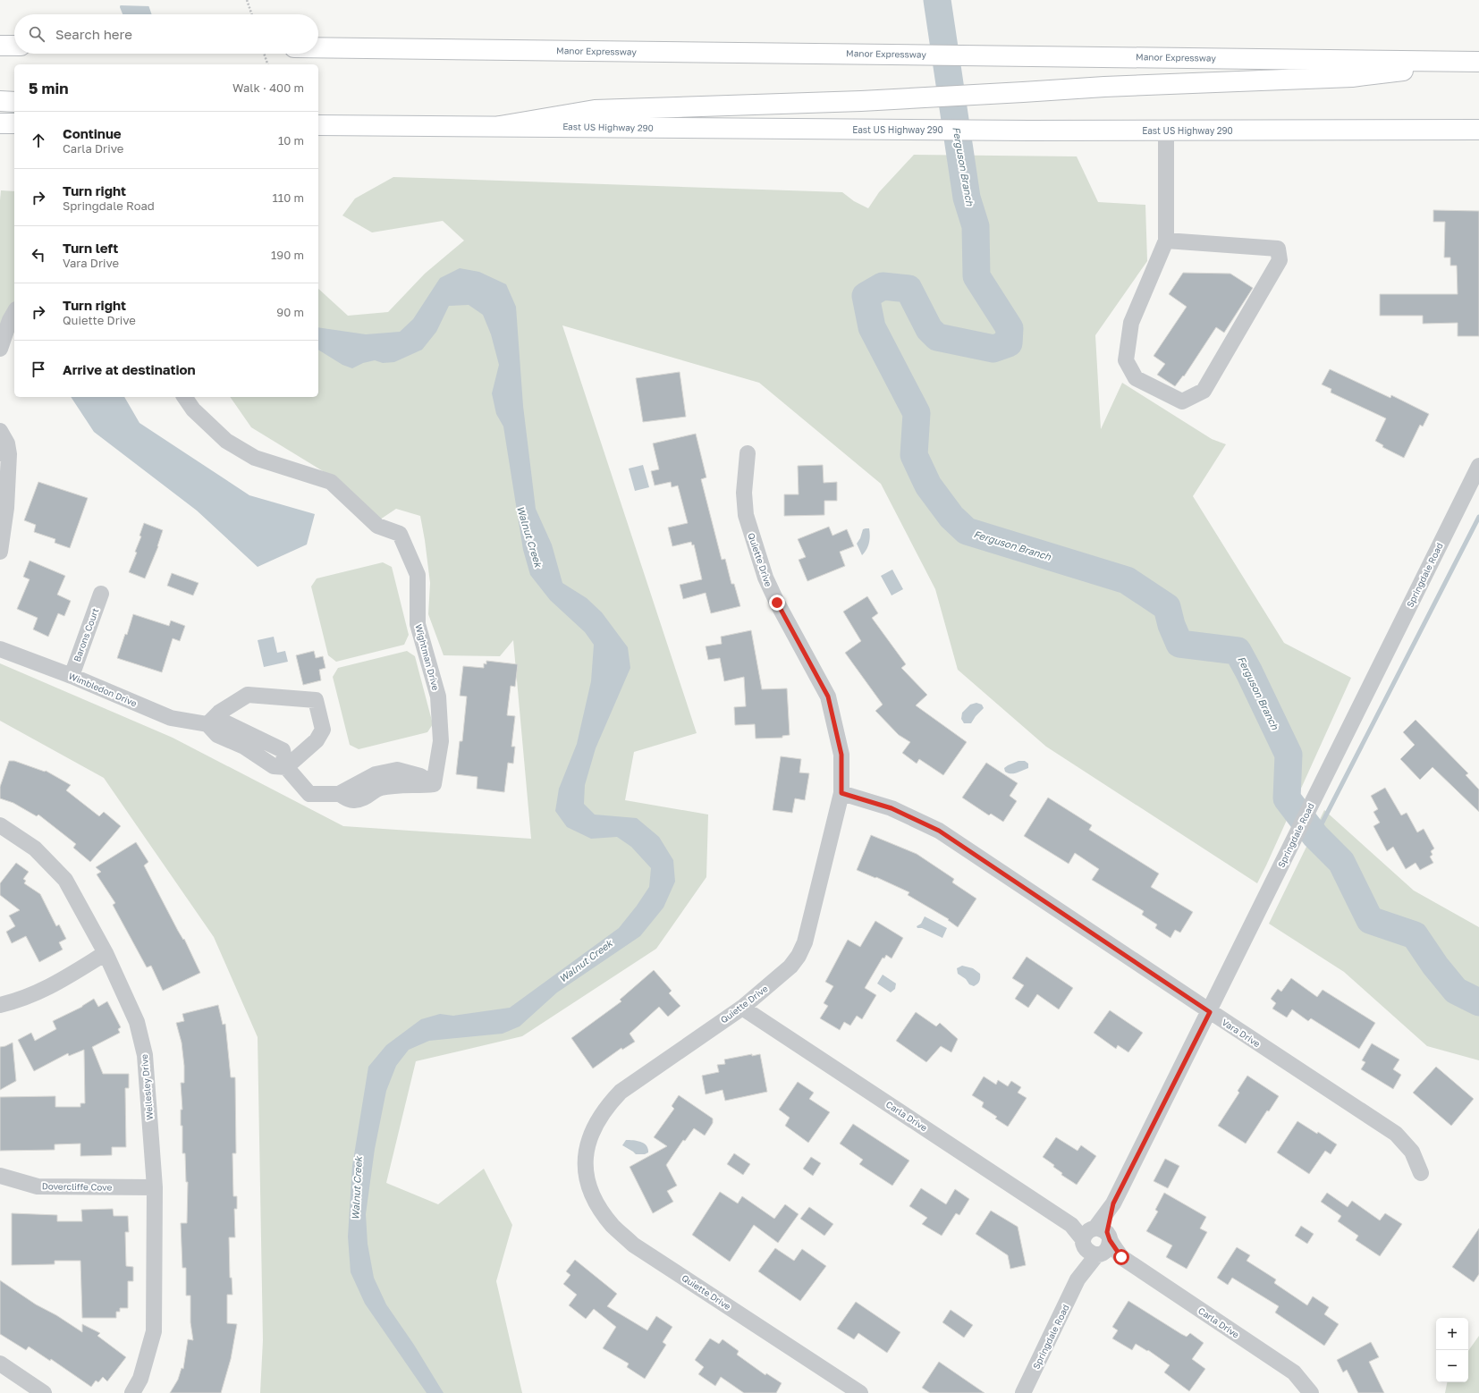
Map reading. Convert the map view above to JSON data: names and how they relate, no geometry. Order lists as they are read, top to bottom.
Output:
{
  "streets": {
    "main road": ["Manor Expressway", "East US Highway 290"],
    "street": [
      "Quiette Drive",
      "Springdale Road",
      "Barons Court",
      "Wightman Drive",
      "Wimbledon Drive",
      "Vara Drive",
      "Wellesley Drive",
      "Carla Drive",
      "Dovercliffe Cove"
    ]
  },
  "crossings": [
    ["Quiette Drive", "Vara Drive"],
    ["Quiette Drive", "Carla Drive"],
    ["Springdale Road", "Vara Drive"],
    ["Springdale Road", "Carla Drive"],
    ["Barons Court", "Wimbledon Drive"],
    ["Wellesley Drive", "Dovercliffe Cove"]
  ],
  "water": ["Ferguson Branch", "Walnut Creek"],
  "page": {
    "search": "Search here",
    "heading": ["5 min", "Walk · 400 m"],
    "list": [
      ["Continue", "Carla Drive", "10 m"],
      ["Turn right", "Springdale Road", "110 m"],
      ["Turn left", "Vara Drive", "190 m"],
      ["Turn right", "Quiette Drive", "90 m"],
      "Arrive at destination"
    ],
    "map_buttons": ["+", "−"]
  }
}
